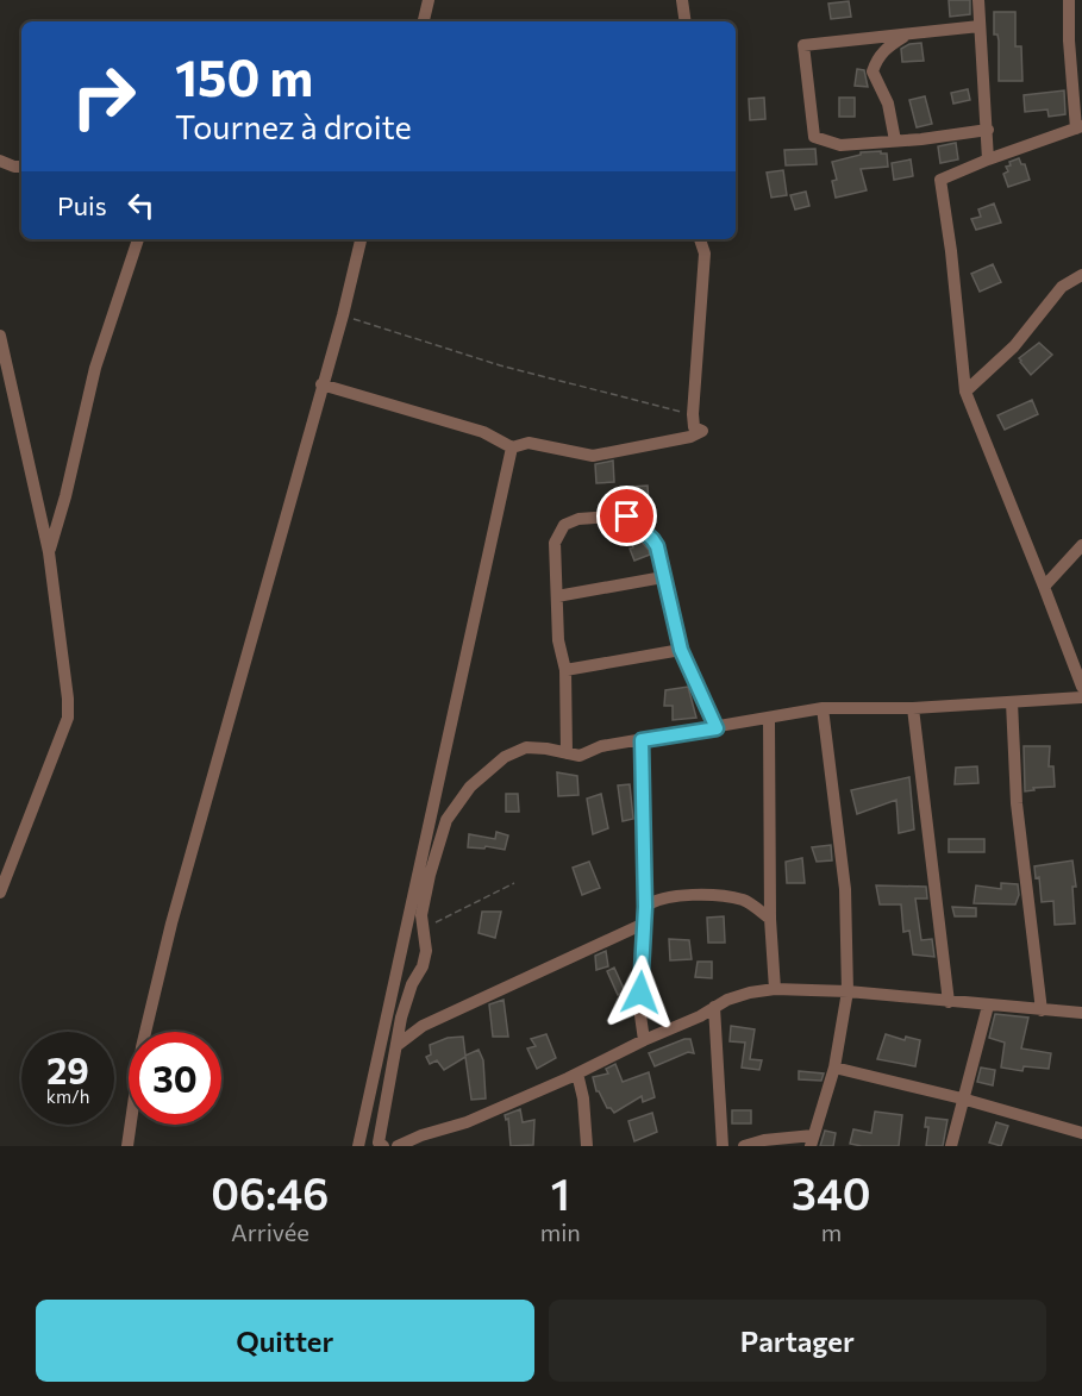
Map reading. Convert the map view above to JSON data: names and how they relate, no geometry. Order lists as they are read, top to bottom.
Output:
{
  "page": {
    "turn": ["150 m", "Tournez à droite"],
    "then": "Puis",
    "speed": "29 km/h",
    "limit": "30",
    "eta": [
      "06:46",
      "Arrivée",
      "1",
      "min",
      "340",
      "m"
    ],
    "buttons": ["Quitter", "Partager"]
  }
}
